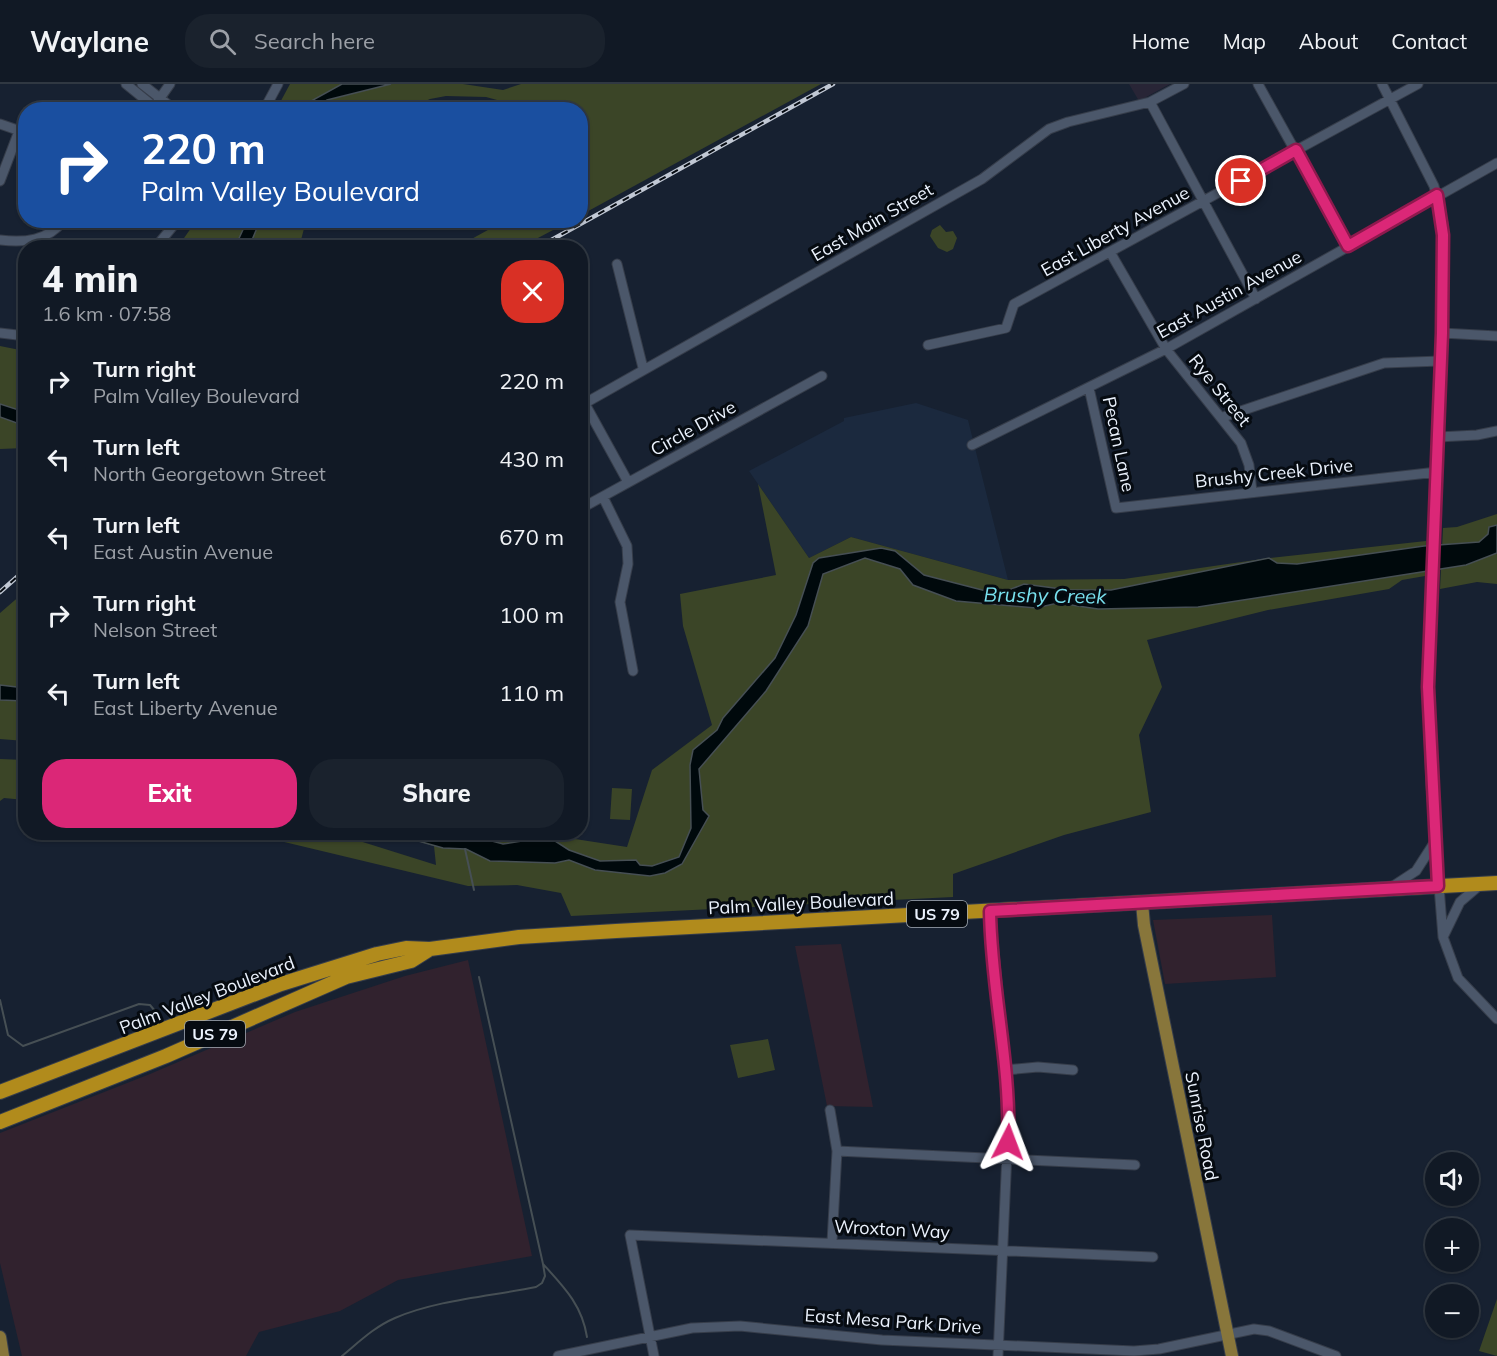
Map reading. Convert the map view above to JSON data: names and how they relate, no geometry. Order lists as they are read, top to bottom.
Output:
{
  "streets": {
    "highway": ["Palm Valley Boulevard", "US 79"],
    "main road": ["Sunrise Road"],
    "street": [
      "East Main Street",
      "East Liberty Avenue",
      "East Austin Avenue",
      "Rye Street",
      "Circle Drive",
      "Pecan Lane",
      "Brushy Creek Drive",
      "Wroxton Way",
      "East Mesa Park Drive"
    ]
  },
  "crossings": [
    ["East Liberty Avenue", "Rye Street"],
    ["East Austin Avenue", "Rye Street"],
    ["East Austin Avenue", "Pecan Lane"],
    ["Rye Street", "Brushy Creek Drive"],
    ["Pecan Lane", "Brushy Creek Drive"],
    ["Palm Valley Boulevard", "Sunrise Road"],
    ["Sunrise Road", "East Mesa Park Drive"],
    ["Wroxton Way", "East Mesa Park Drive"]
  ],
  "water": ["Brushy Creek"],
  "page": {
    "header": "Waylane",
    "search": "Search here",
    "nav": [
      "Home",
      "Map",
      "About",
      "Contact"
    ],
    "turn": ["220 m", "Palm Valley Boulevard"],
    "heading": ["4 min", "1.6 km · 07:58"],
    "list": [
      {
        "name": "Turn right",
        "note": "Palm Valley Boulevard",
        "value": "220 m"
      },
      {
        "name": "Turn left",
        "note": "North Georgetown Street",
        "value": "430 m"
      },
      {
        "name": "Turn left",
        "note": "East Austin Avenue",
        "value": "670 m"
      },
      {
        "name": "Turn right",
        "note": "Nelson Street",
        "value": "100 m"
      },
      {
        "name": "Turn left",
        "note": "East Liberty Avenue",
        "value": "110 m"
      }
    ],
    "buttons": ["Exit", "Share"],
    "map_buttons": ["+", "−"]
  }
}
